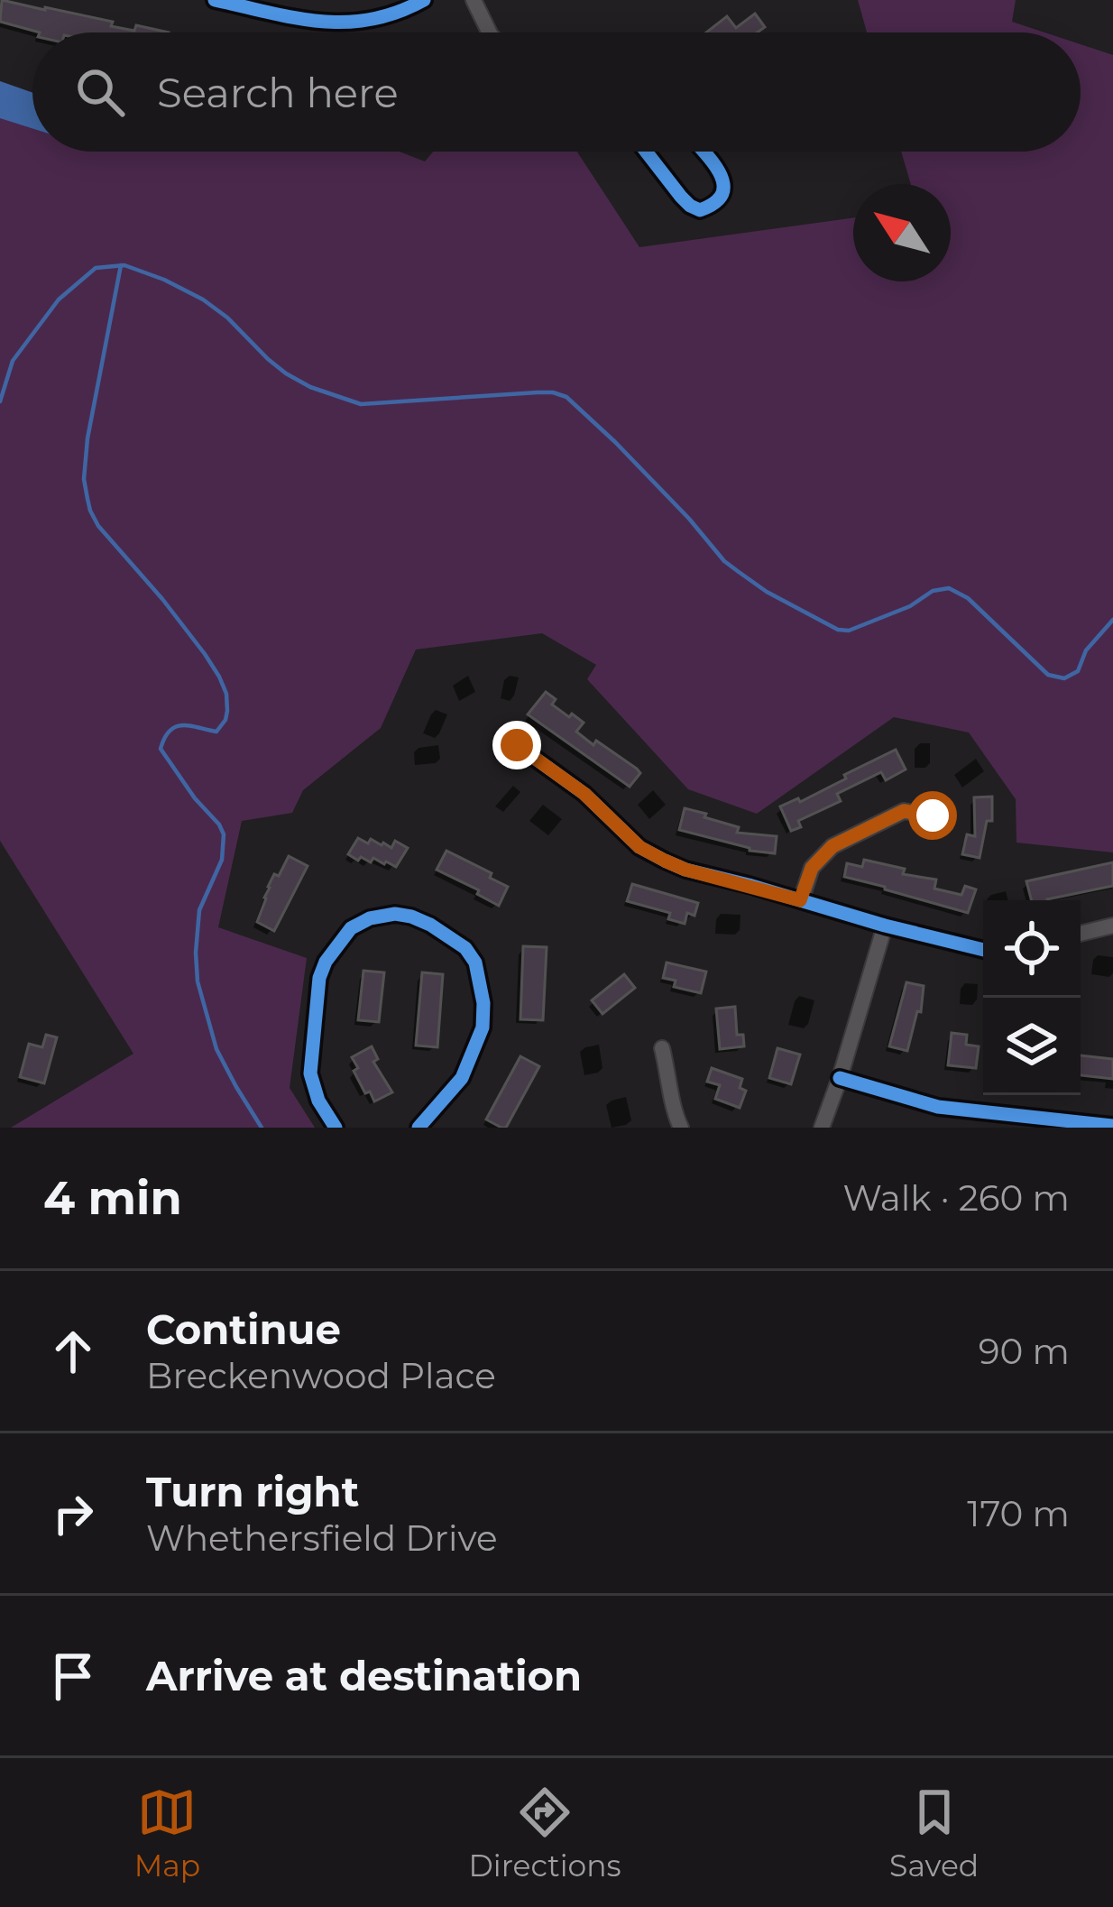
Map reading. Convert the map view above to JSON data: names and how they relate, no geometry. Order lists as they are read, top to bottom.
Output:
{
  "north": "top left",
  "page": {
    "search": "Search here",
    "heading": ["4 min", "Walk · 260 m"],
    "list": [
      ["Continue", "Breckenwood Place", "90 m"],
      ["Turn right", "Whethersfield Drive", "170 m"],
      "Arrive at destination"
    ],
    "nav": ["Map", "Directions", "Saved"]
  }
}
